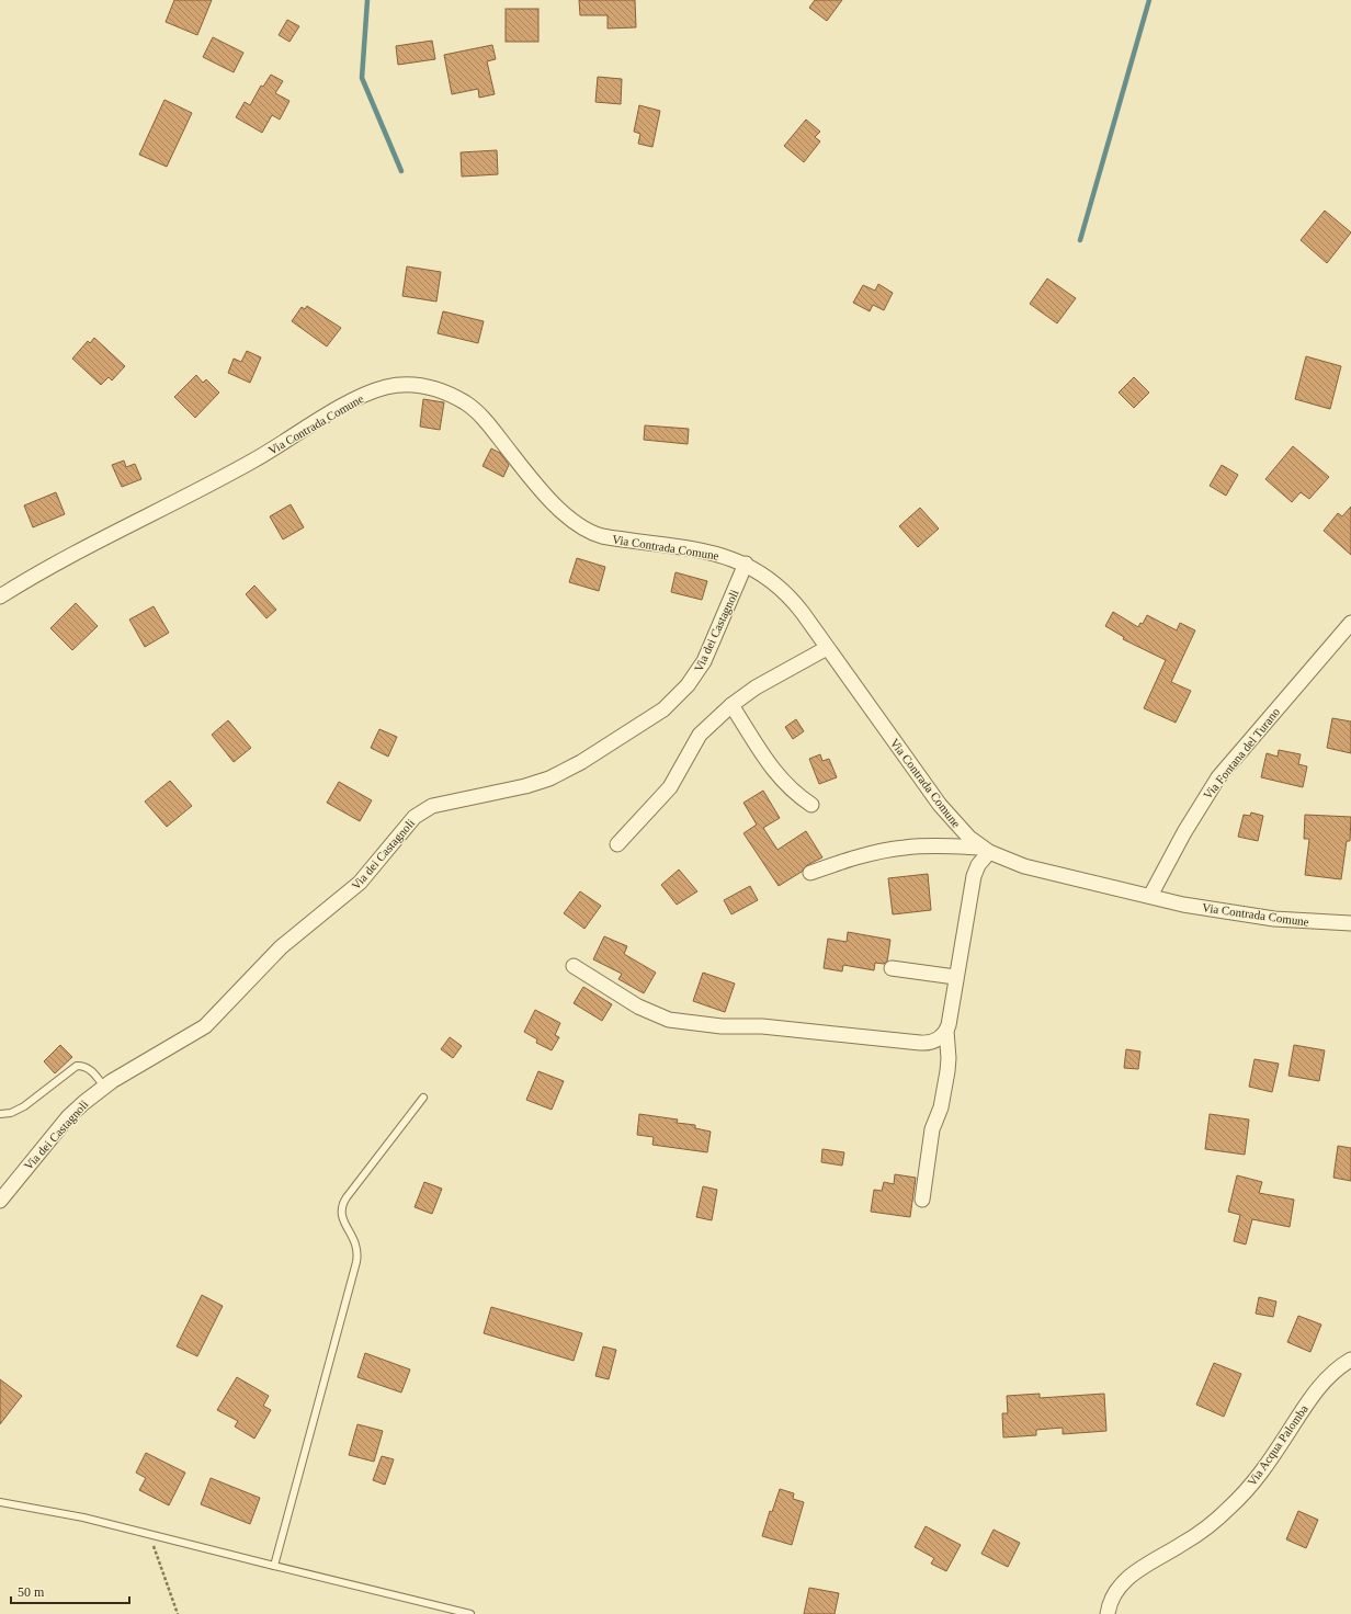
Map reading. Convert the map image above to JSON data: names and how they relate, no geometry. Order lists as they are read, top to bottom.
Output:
{
  "streets": {
    "street": [
      "Via Contrada Comune",
      "Via dei Castagnoli",
      "Via Fontana del Turano",
      "Via Acqua Palomba"
    ]
  },
  "crossings": [
    ["Via Contrada Comune", "Via dei Castagnoli"],
    ["Via Contrada Comune", "Via Fontana del Turano"]
  ],
  "scale_bar": "50 m"
}
